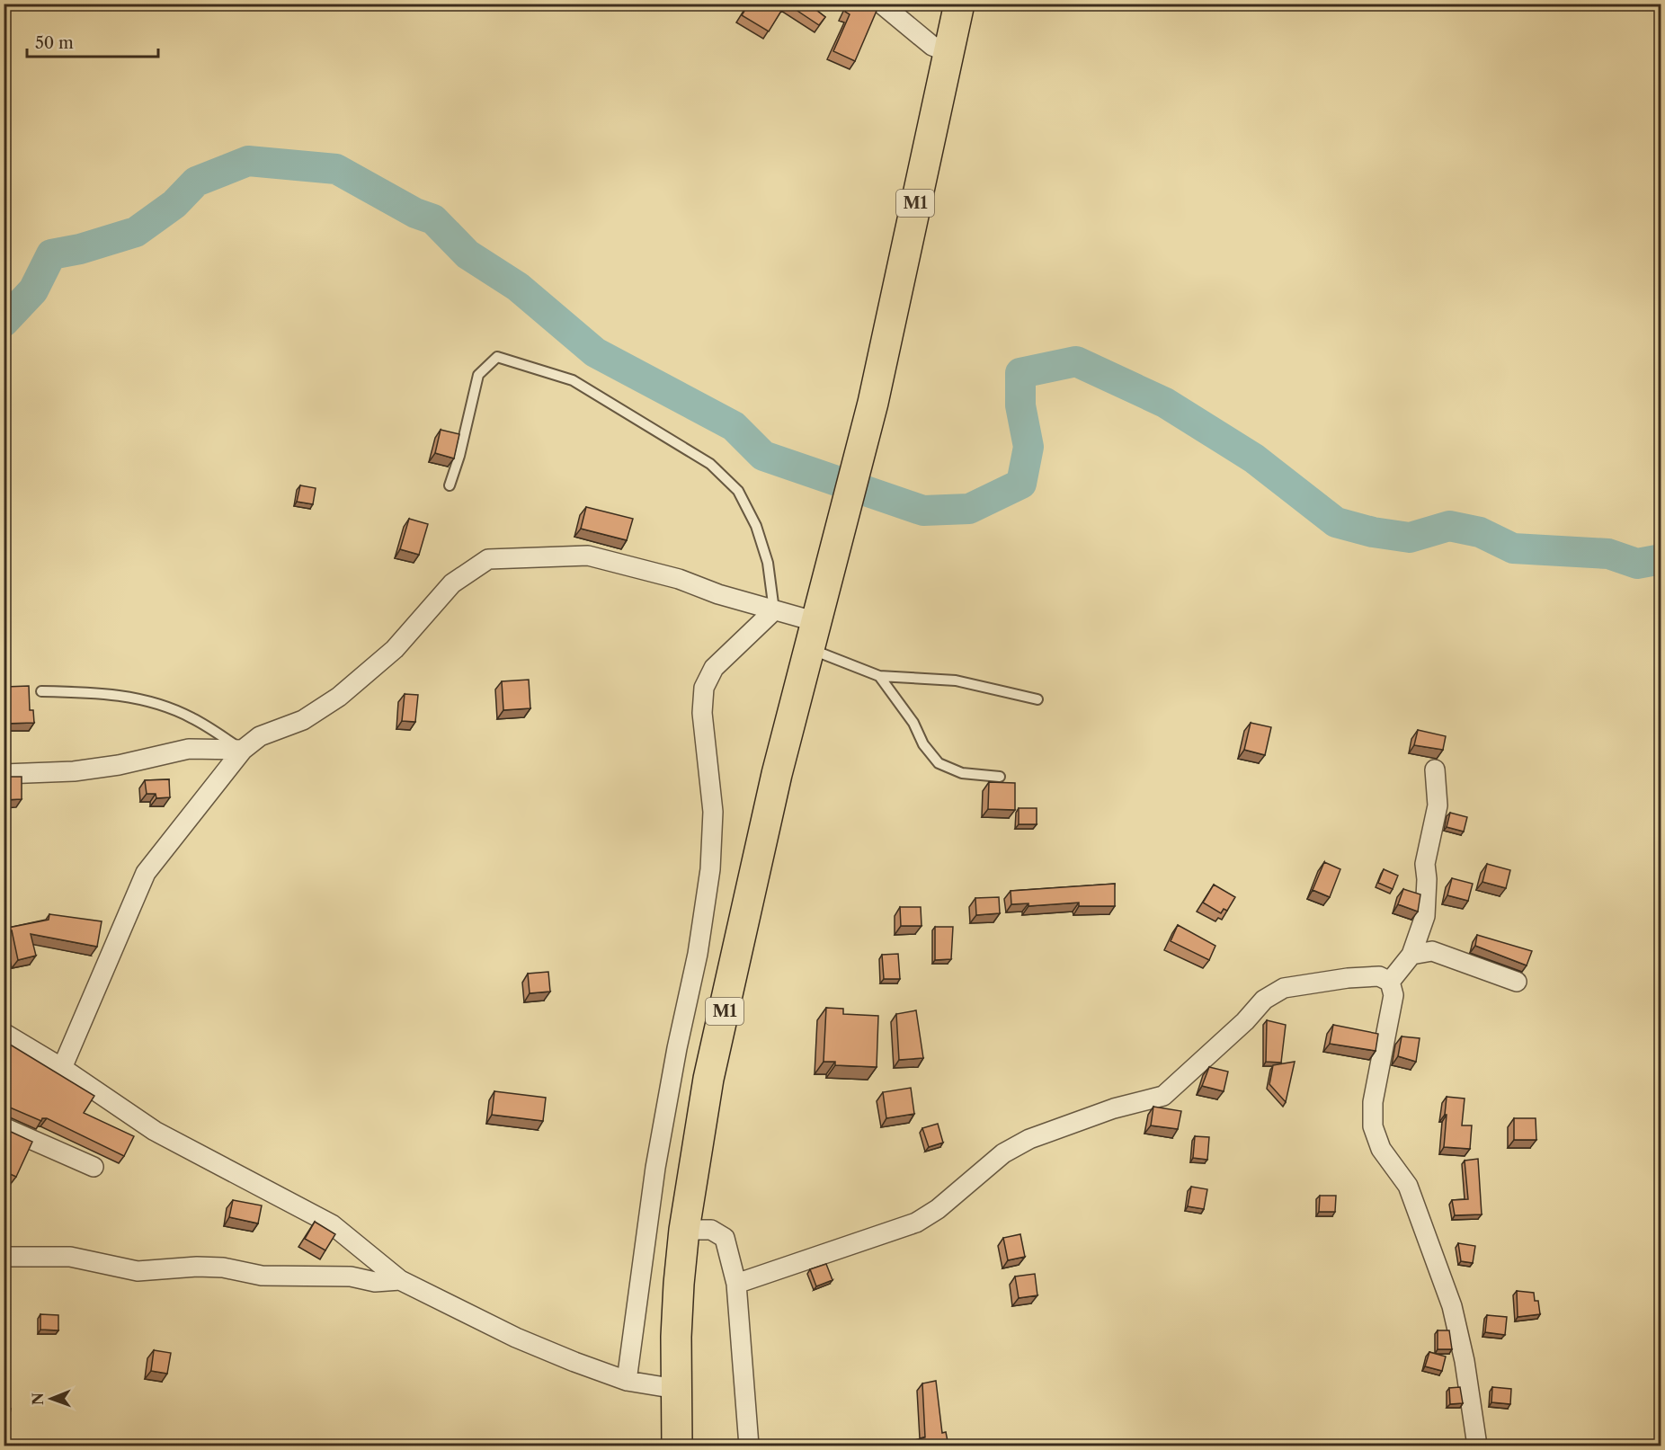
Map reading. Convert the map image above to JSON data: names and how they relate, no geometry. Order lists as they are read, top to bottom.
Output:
{
  "streets": {
    "highway": ["M1"]
  },
  "scale_bar": "50 m",
  "north": "left"
}
